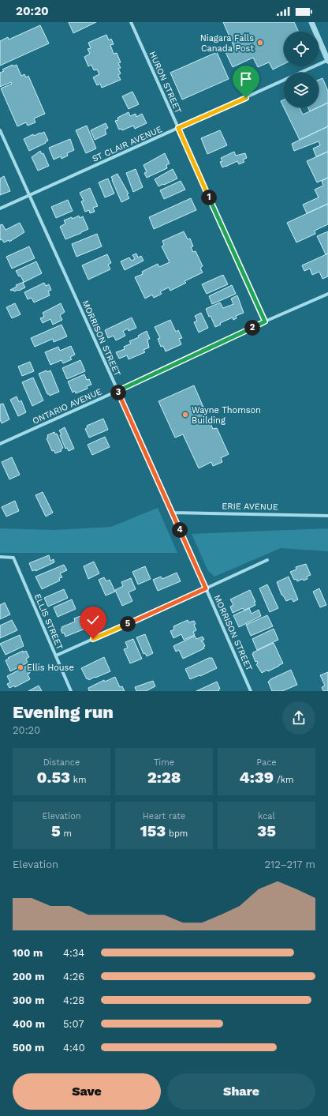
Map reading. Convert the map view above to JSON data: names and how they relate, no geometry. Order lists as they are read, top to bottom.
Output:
{
  "streets": {
    "street": [
      "HURON STREET",
      "ST CLAIR AVENUE",
      "MORRISON STREET",
      "ONTARIO AVENUE",
      "ERIE AVENUE",
      "ELLIS STREET"
    ]
  },
  "crossings": [
    ["HURON STREET", "ST CLAIR AVENUE"],
    ["HURON STREET", "ONTARIO AVENUE"],
    ["ST CLAIR AVENUE", "MORRISON STREET"],
    ["MORRISON STREET", "ONTARIO AVENUE"],
    ["MORRISON STREET", "ERIE AVENUE"]
  ],
  "places": ["Niagara Falls Canada Post", "Wayne Thomson Building", "Ellis House"],
  "page": {
    "status": "20:20",
    "pins": [
      "1",
      "2",
      "3",
      "4",
      "5"
    ],
    "heading": ["Evening run", "20:20"],
    "stats": [
      ["Distance", "0.53 km"],
      ["Time", "2:28"],
      ["Pace", "4:39 /km"],
      ["Elevation", "5 m"],
      ["Heart rate", "153 bpm"],
      ["kcal", "35"]
    ],
    "chart": ["Elevation", "212–217 m"],
    "list": [
      {
        "name": "100 m",
        "note": "4:34"
      },
      {
        "name": "200 m",
        "note": "4:26"
      },
      {
        "name": "300 m",
        "note": "4:28"
      },
      {
        "name": "400 m",
        "note": "5:07"
      },
      {
        "name": "500 m",
        "note": "4:40"
      }
    ],
    "buttons": ["Save", "Share"]
  }
}
